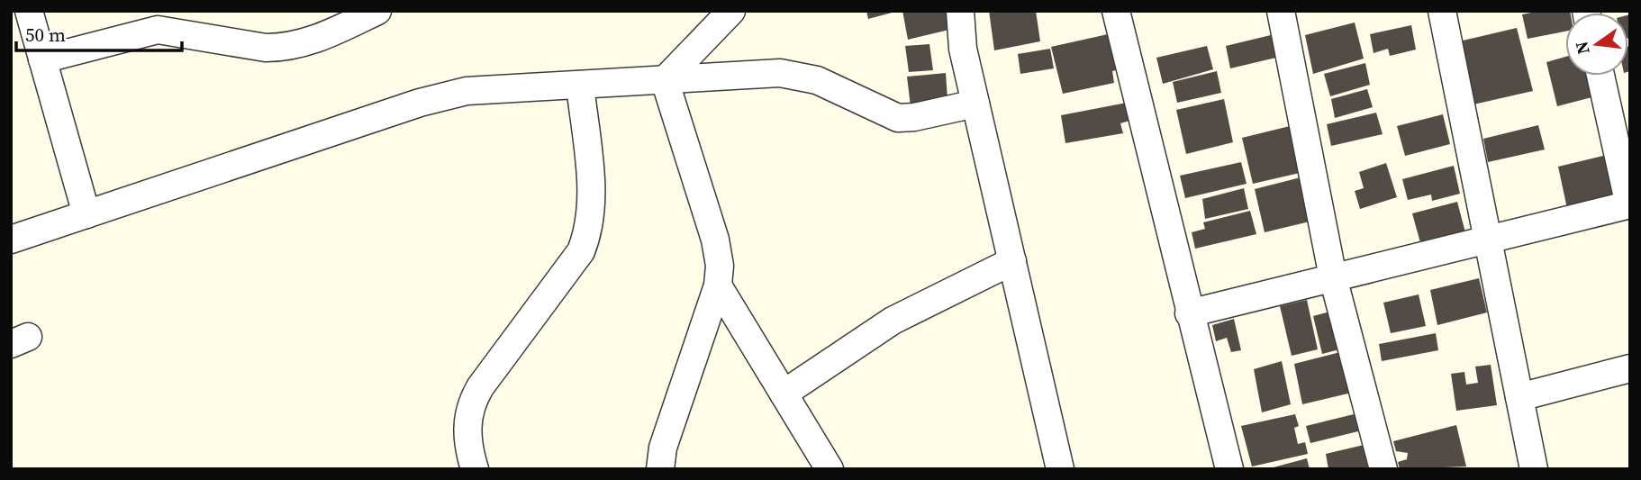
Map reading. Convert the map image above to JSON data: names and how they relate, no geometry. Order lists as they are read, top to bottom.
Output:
{
  "scale_bar": "50 m",
  "north": "left"
}
